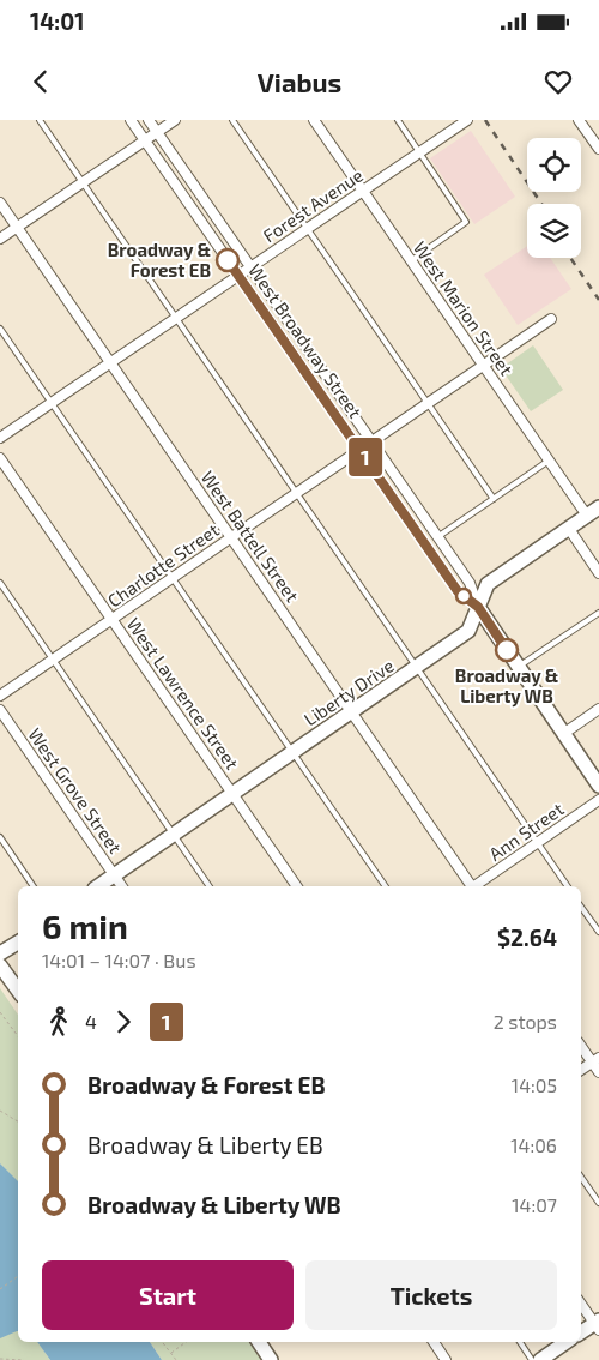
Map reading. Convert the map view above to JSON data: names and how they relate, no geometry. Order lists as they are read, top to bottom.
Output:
{
  "streets": {
    "street": [
      "Forest Avenue",
      "West Marion Street",
      "West Broadway Street",
      "West Battell Street",
      "Charlotte Street",
      "Liberty Drive",
      "West Lawrence Street",
      "West Grove Street",
      "Ann Street"
    ]
  },
  "crossings": [
    ["Forest Avenue", "West Marion Street"],
    ["Forest Avenue", "West Broadway Street"],
    ["Forest Avenue", "West Battell Street"],
    ["West Marion Street", "Charlotte Street"],
    ["West Marion Street", "Liberty Drive"],
    ["West Broadway Street", "Charlotte Street"],
    ["West Broadway Street", "Liberty Drive"],
    ["West Battell Street", "Charlotte Street"],
    ["West Battell Street", "Liberty Drive"],
    ["Charlotte Street", "West Lawrence Street"],
    ["Liberty Drive", "West Lawrence Street"],
    ["Liberty Drive", "West Grove Street"]
  ],
  "places": ["Broadway & Forest EB", "Broadway & Liberty WB"],
  "lines": ["bus line 1"],
  "page": {
    "status": "14:01",
    "header": "Viabus",
    "on_map": "1",
    "heading": ["6 min", "14:01 – 14:07 · Bus", "$2.64"],
    "legs": ["4", "1", "2 stops"],
    "list": [
      {
        "name": "Broadway & Forest EB",
        "value": "14:05"
      },
      {
        "name": "Broadway & Liberty EB",
        "value": "14:06"
      },
      {
        "name": "Broadway & Liberty WB",
        "value": "14:07"
      }
    ],
    "buttons": ["Start", "Tickets"]
  }
}
